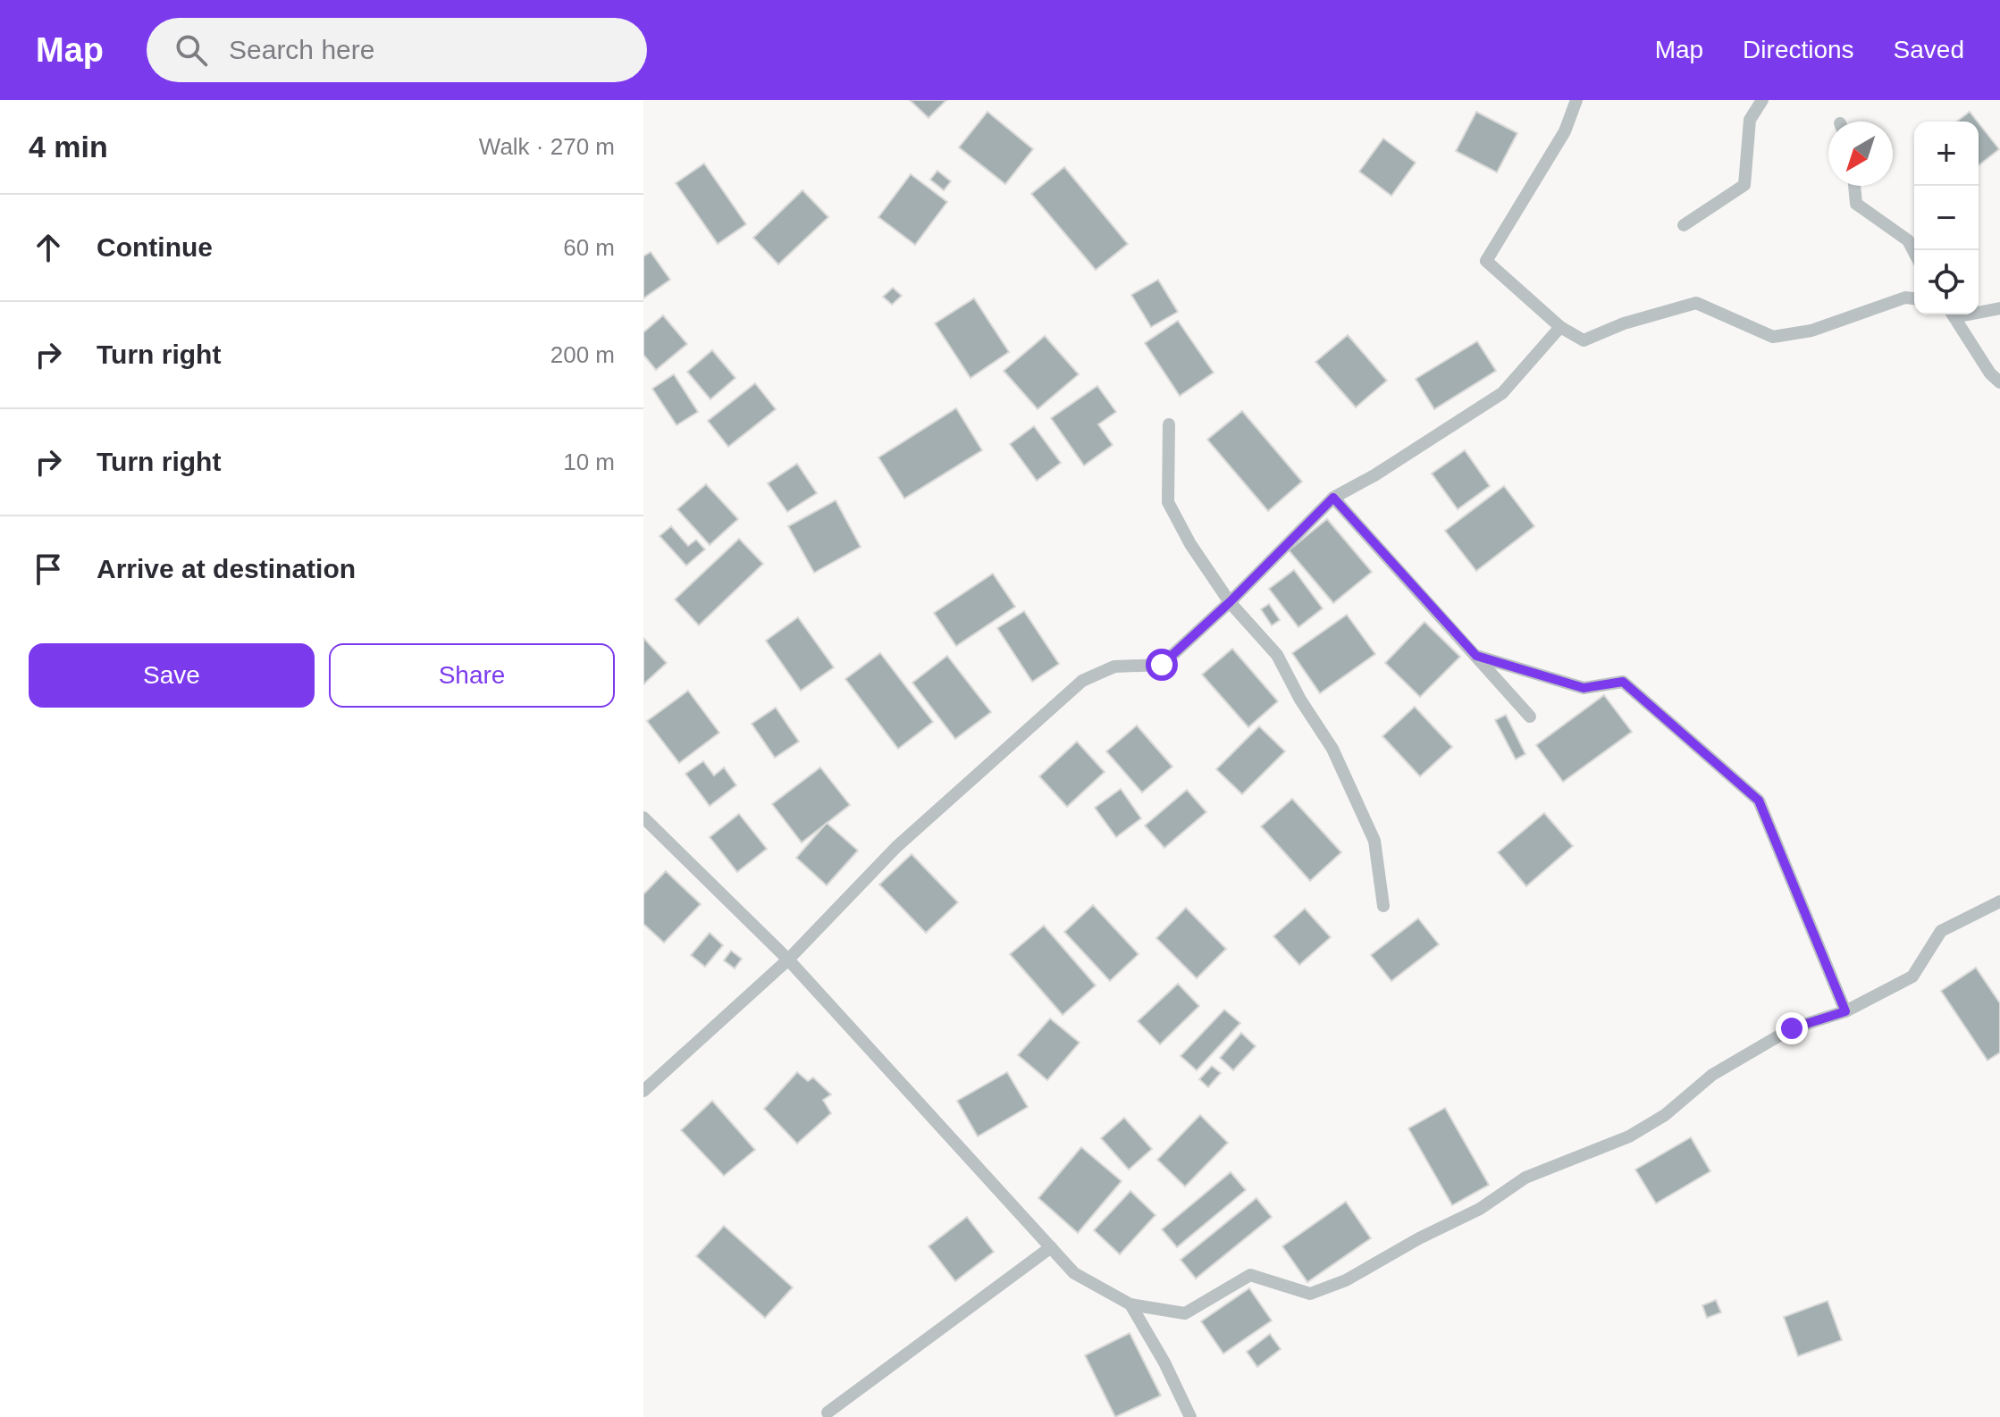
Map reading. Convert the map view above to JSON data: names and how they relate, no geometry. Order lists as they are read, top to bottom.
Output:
{
  "north": "bottom left",
  "page": {
    "header": "Map",
    "search": "Search here",
    "nav": ["Map", "Directions", "Saved"],
    "heading": ["4 min", "Walk · 270 m"],
    "map_buttons": ["+", "−"],
    "list": [
      ["Continue", "60 m"],
      ["Turn right", "200 m"],
      ["Turn right", "10 m"],
      "Arrive at destination"
    ],
    "buttons": ["Save", "Share"]
  }
}
